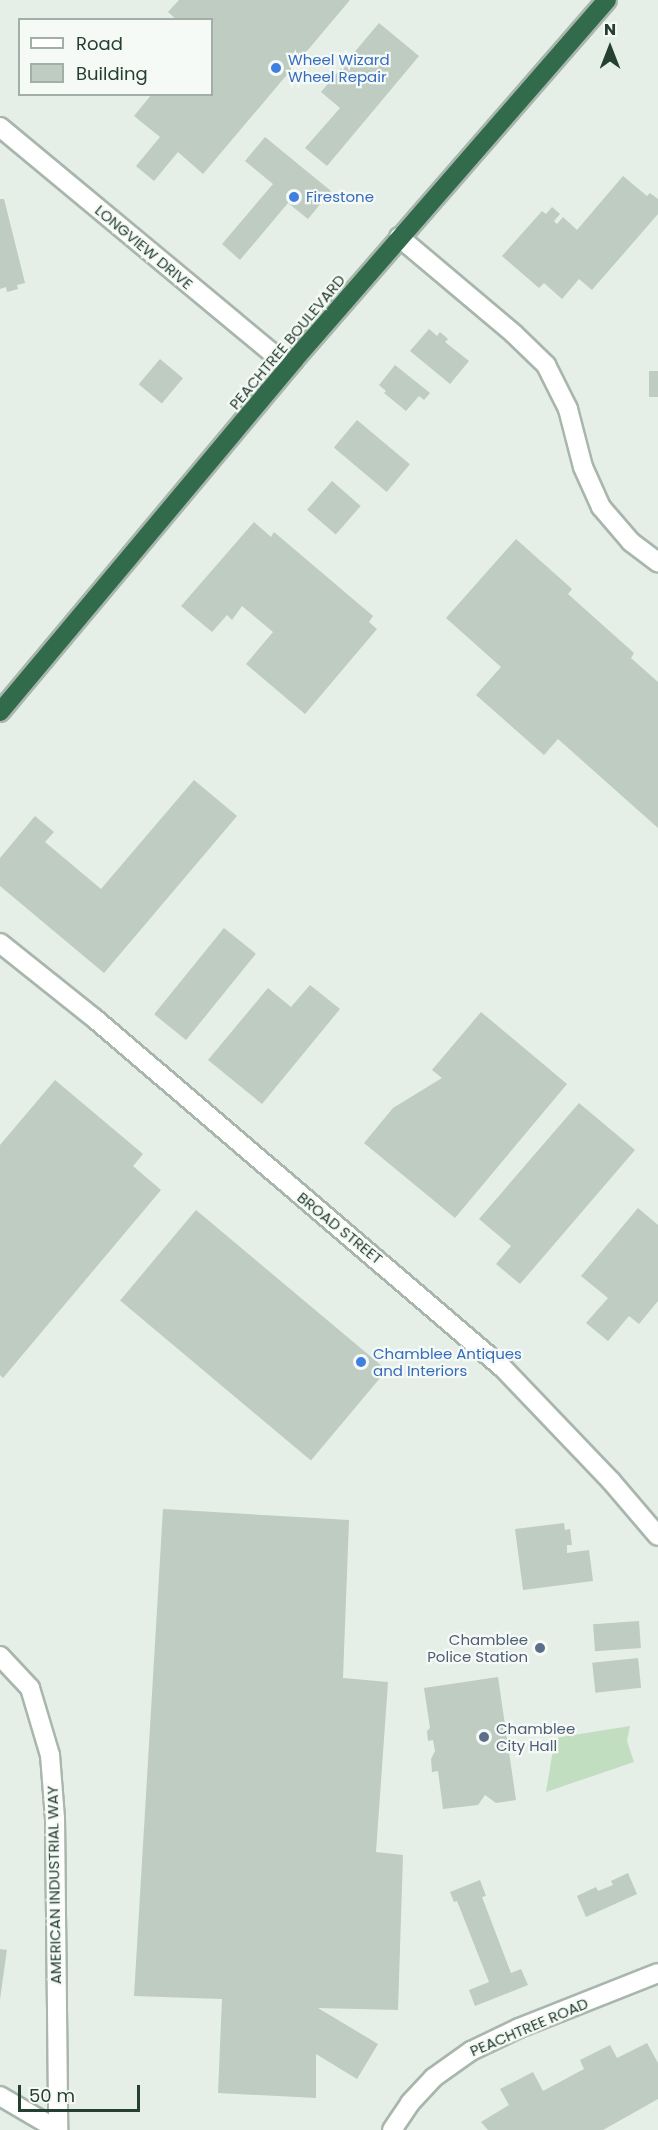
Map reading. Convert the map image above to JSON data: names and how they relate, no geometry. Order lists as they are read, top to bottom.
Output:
{
  "streets": {
    "highway": ["PEACHTREE BOULEVARD"],
    "street": [
      "LONGVIEW DRIVE",
      "BROAD STREET",
      "AMERICAN INDUSTRIAL WAY",
      "PEACHTREE ROAD"
    ]
  },
  "crossings": [
    ["LONGVIEW DRIVE", "PEACHTREE BOULEVARD"]
  ],
  "places": [
    "Wheel Wizard Wheel Repair",
    "Firestone",
    "Chamblee Antiques and Interiors",
    "Chamblee Police Station",
    "Chamblee City Hall"
  ],
  "legend": ["Road", "Building"],
  "scale_bar": "50 m",
  "north": "top"
}
